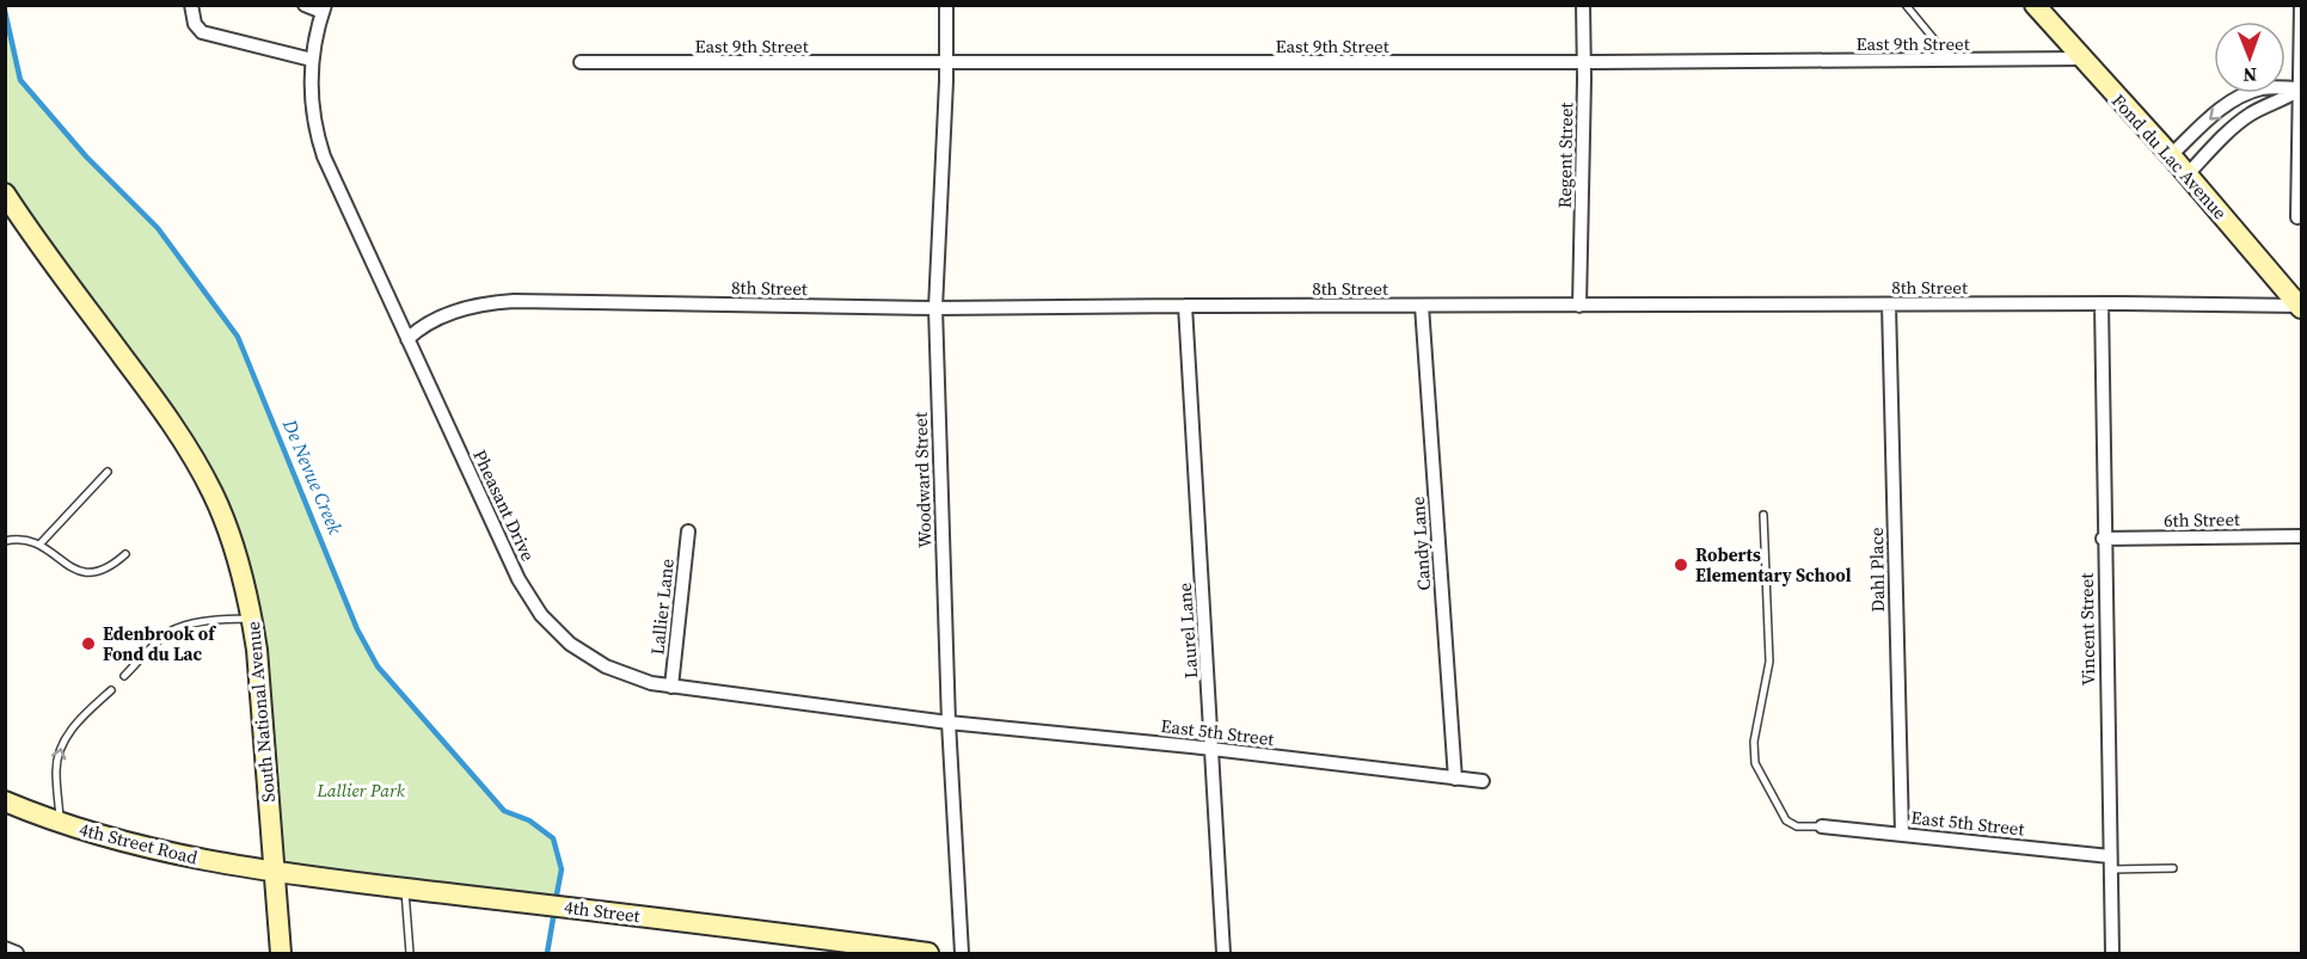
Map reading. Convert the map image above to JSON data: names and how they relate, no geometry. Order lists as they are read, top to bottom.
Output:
{
  "streets": {
    "street": [
      "East 9th Street",
      "Regent Street",
      "Fond du Lac Avenue",
      "8th Street",
      "Woodward Street",
      "Pheasant Drive",
      "6th Street",
      "Candy Lane",
      "Dahl Place",
      "Lallier Lane",
      "Vincent Street",
      "Laurel Lane",
      "South National Avenue",
      "East 5th Street",
      "4th Street Road",
      "4th Street"
    ]
  },
  "crossings": [
    ["East 9th Street", "Regent Street"],
    ["East 9th Street", "Fond du Lac Avenue"],
    ["East 9th Street", "Woodward Street"],
    ["Regent Street", "8th Street"],
    ["Fond du Lac Avenue", "8th Street"],
    ["8th Street", "Woodward Street"],
    ["8th Street", "Pheasant Drive"],
    ["8th Street", "Candy Lane"],
    ["8th Street", "Dahl Place"],
    ["8th Street", "Vincent Street"],
    ["8th Street", "Laurel Lane"],
    ["Woodward Street", "Pheasant Drive"],
    ["Woodward Street", "East 5th Street"],
    ["Pheasant Drive", "Lallier Lane"],
    ["Pheasant Drive", "East 5th Street"],
    ["6th Street", "Vincent Street"],
    ["Candy Lane", "East 5th Street"],
    ["Dahl Place", "East 5th Street"],
    ["Vincent Street", "East 5th Street"],
    ["Laurel Lane", "East 5th Street"],
    ["South National Avenue", "4th Street Road"],
    ["South National Avenue", "4th Street"],
    ["4th Street Road", "4th Street"]
  ],
  "water": ["De Nevue Creek"],
  "parks": ["Lallier Park"],
  "places": ["Roberts Elementary School", "Edenbrook of Fond du Lac"],
  "north": "bottom"
}
